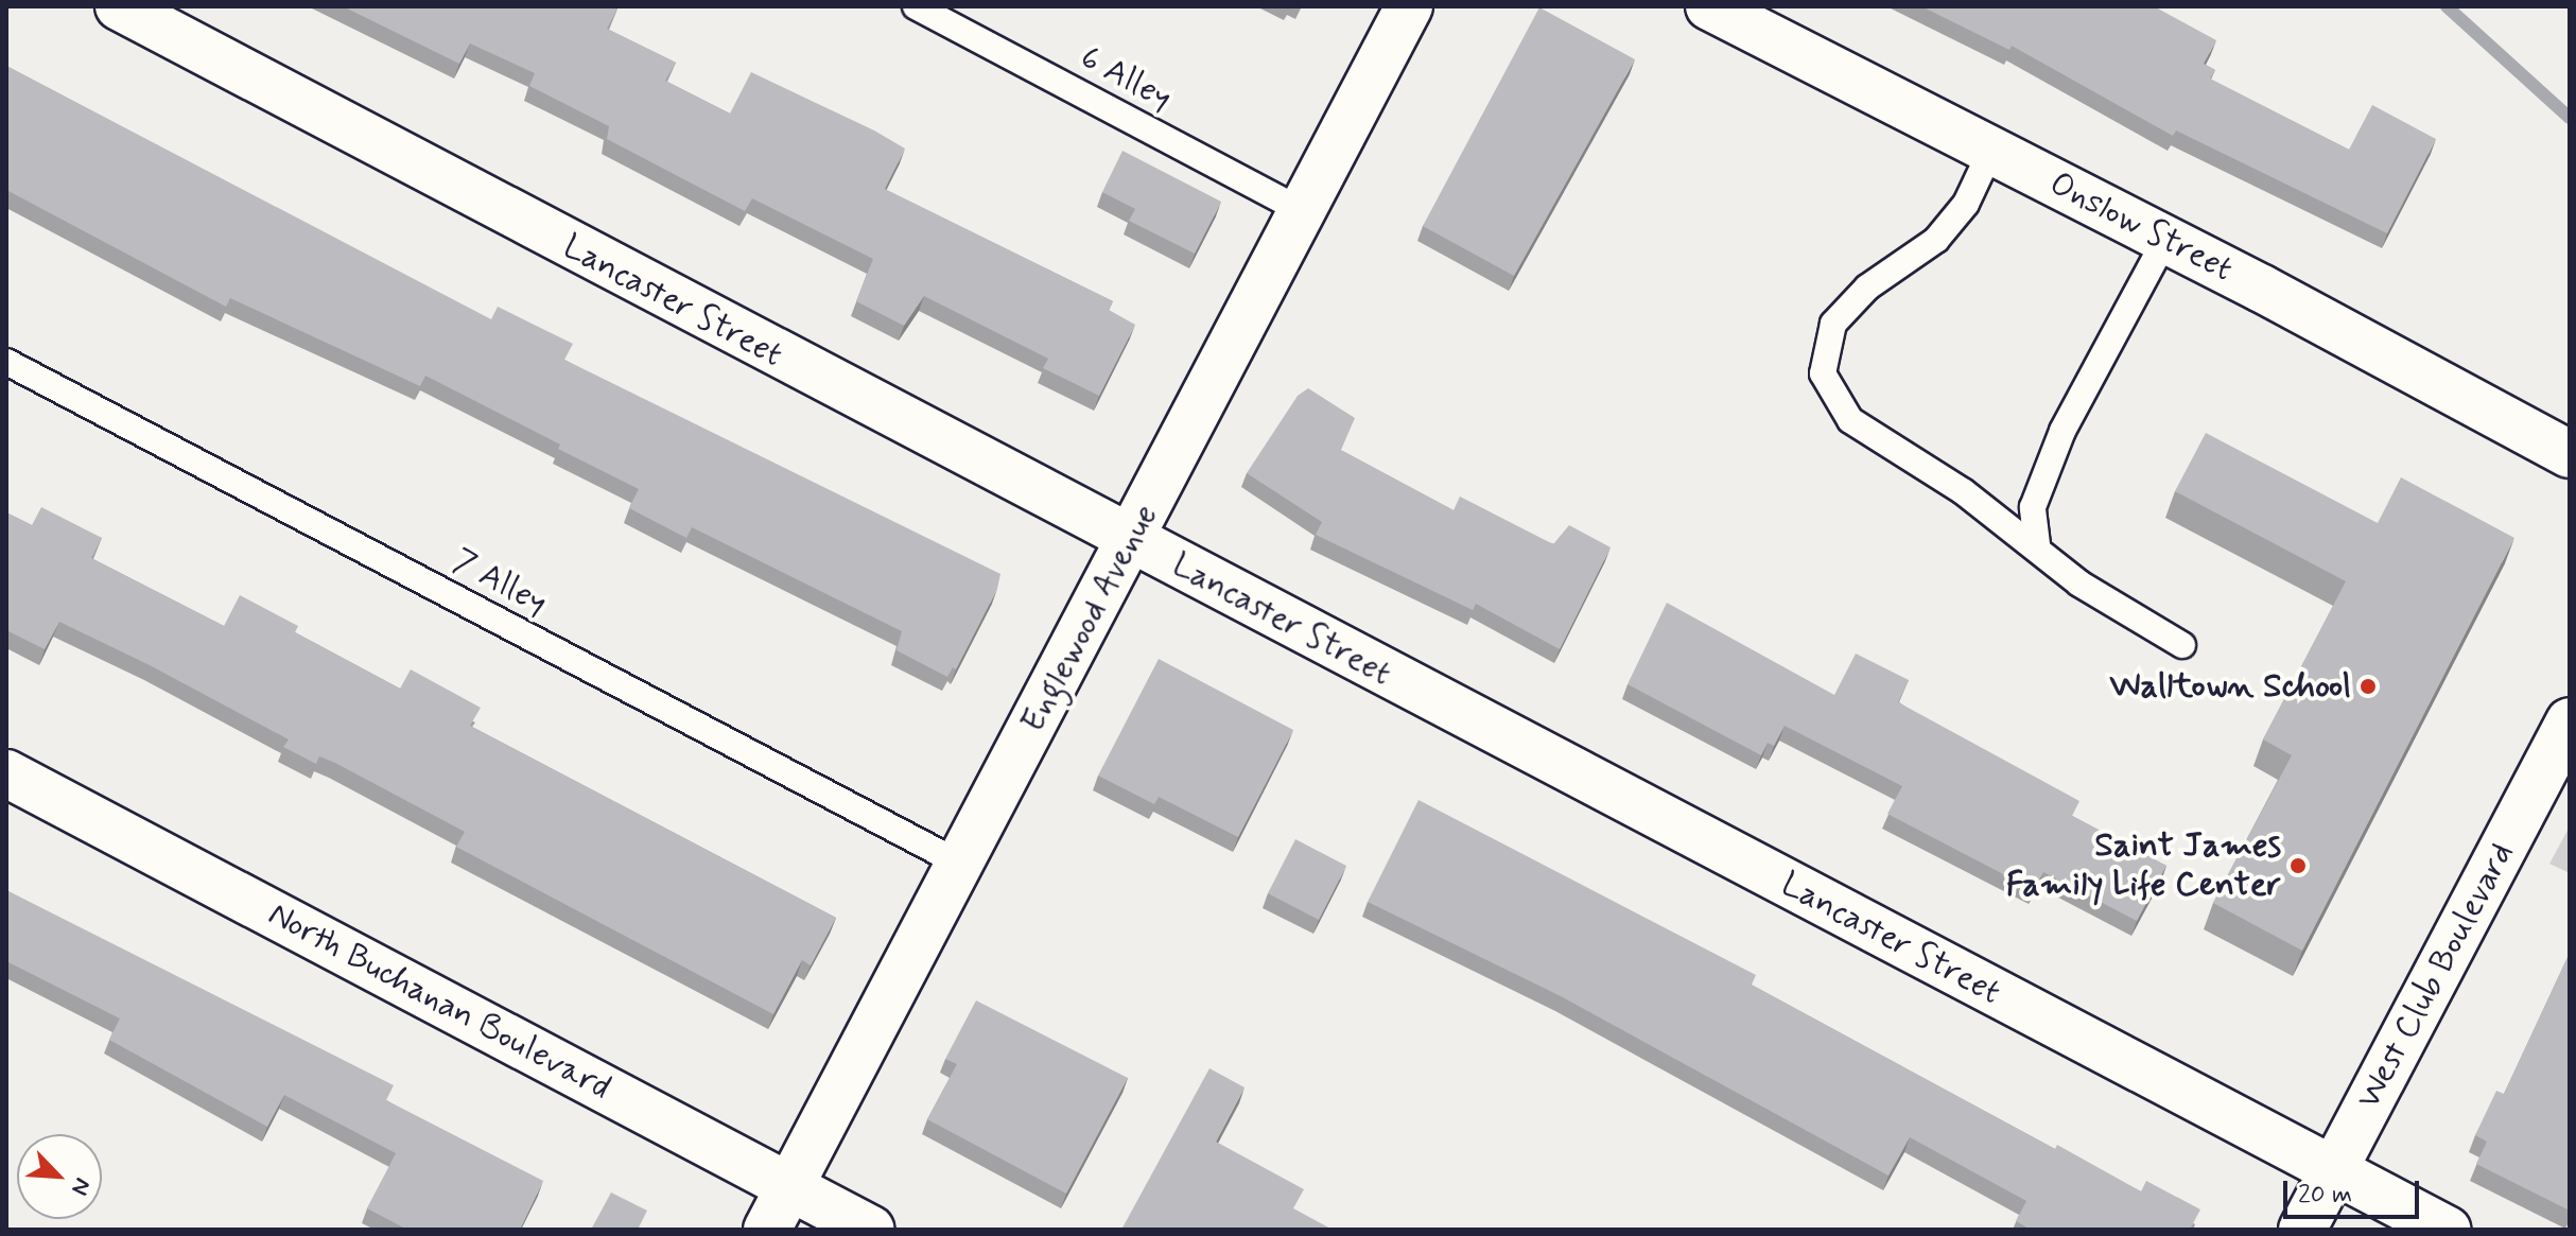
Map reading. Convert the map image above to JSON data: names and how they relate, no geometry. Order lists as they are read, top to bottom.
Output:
{
  "streets": {
    "street": [
      "Onslow Street",
      "Lancaster Street",
      "Englewood Avenue",
      "West Club Boulevard",
      "North Buchanan Boulevard"
    ],
    "lane": ["6 Alley", "7 Alley"]
  },
  "crossings": [
    ["6 Alley", "Englewood Avenue"],
    ["Lancaster Street", "Englewood Avenue"],
    ["Lancaster Street", "West Club Boulevard"],
    ["7 Alley", "Englewood Avenue"],
    ["Englewood Avenue", "North Buchanan Boulevard"]
  ],
  "places": ["Walltown School", "Saint James Family Life Center"],
  "scale_bar": "20 m",
  "north": "bottom right"
}
